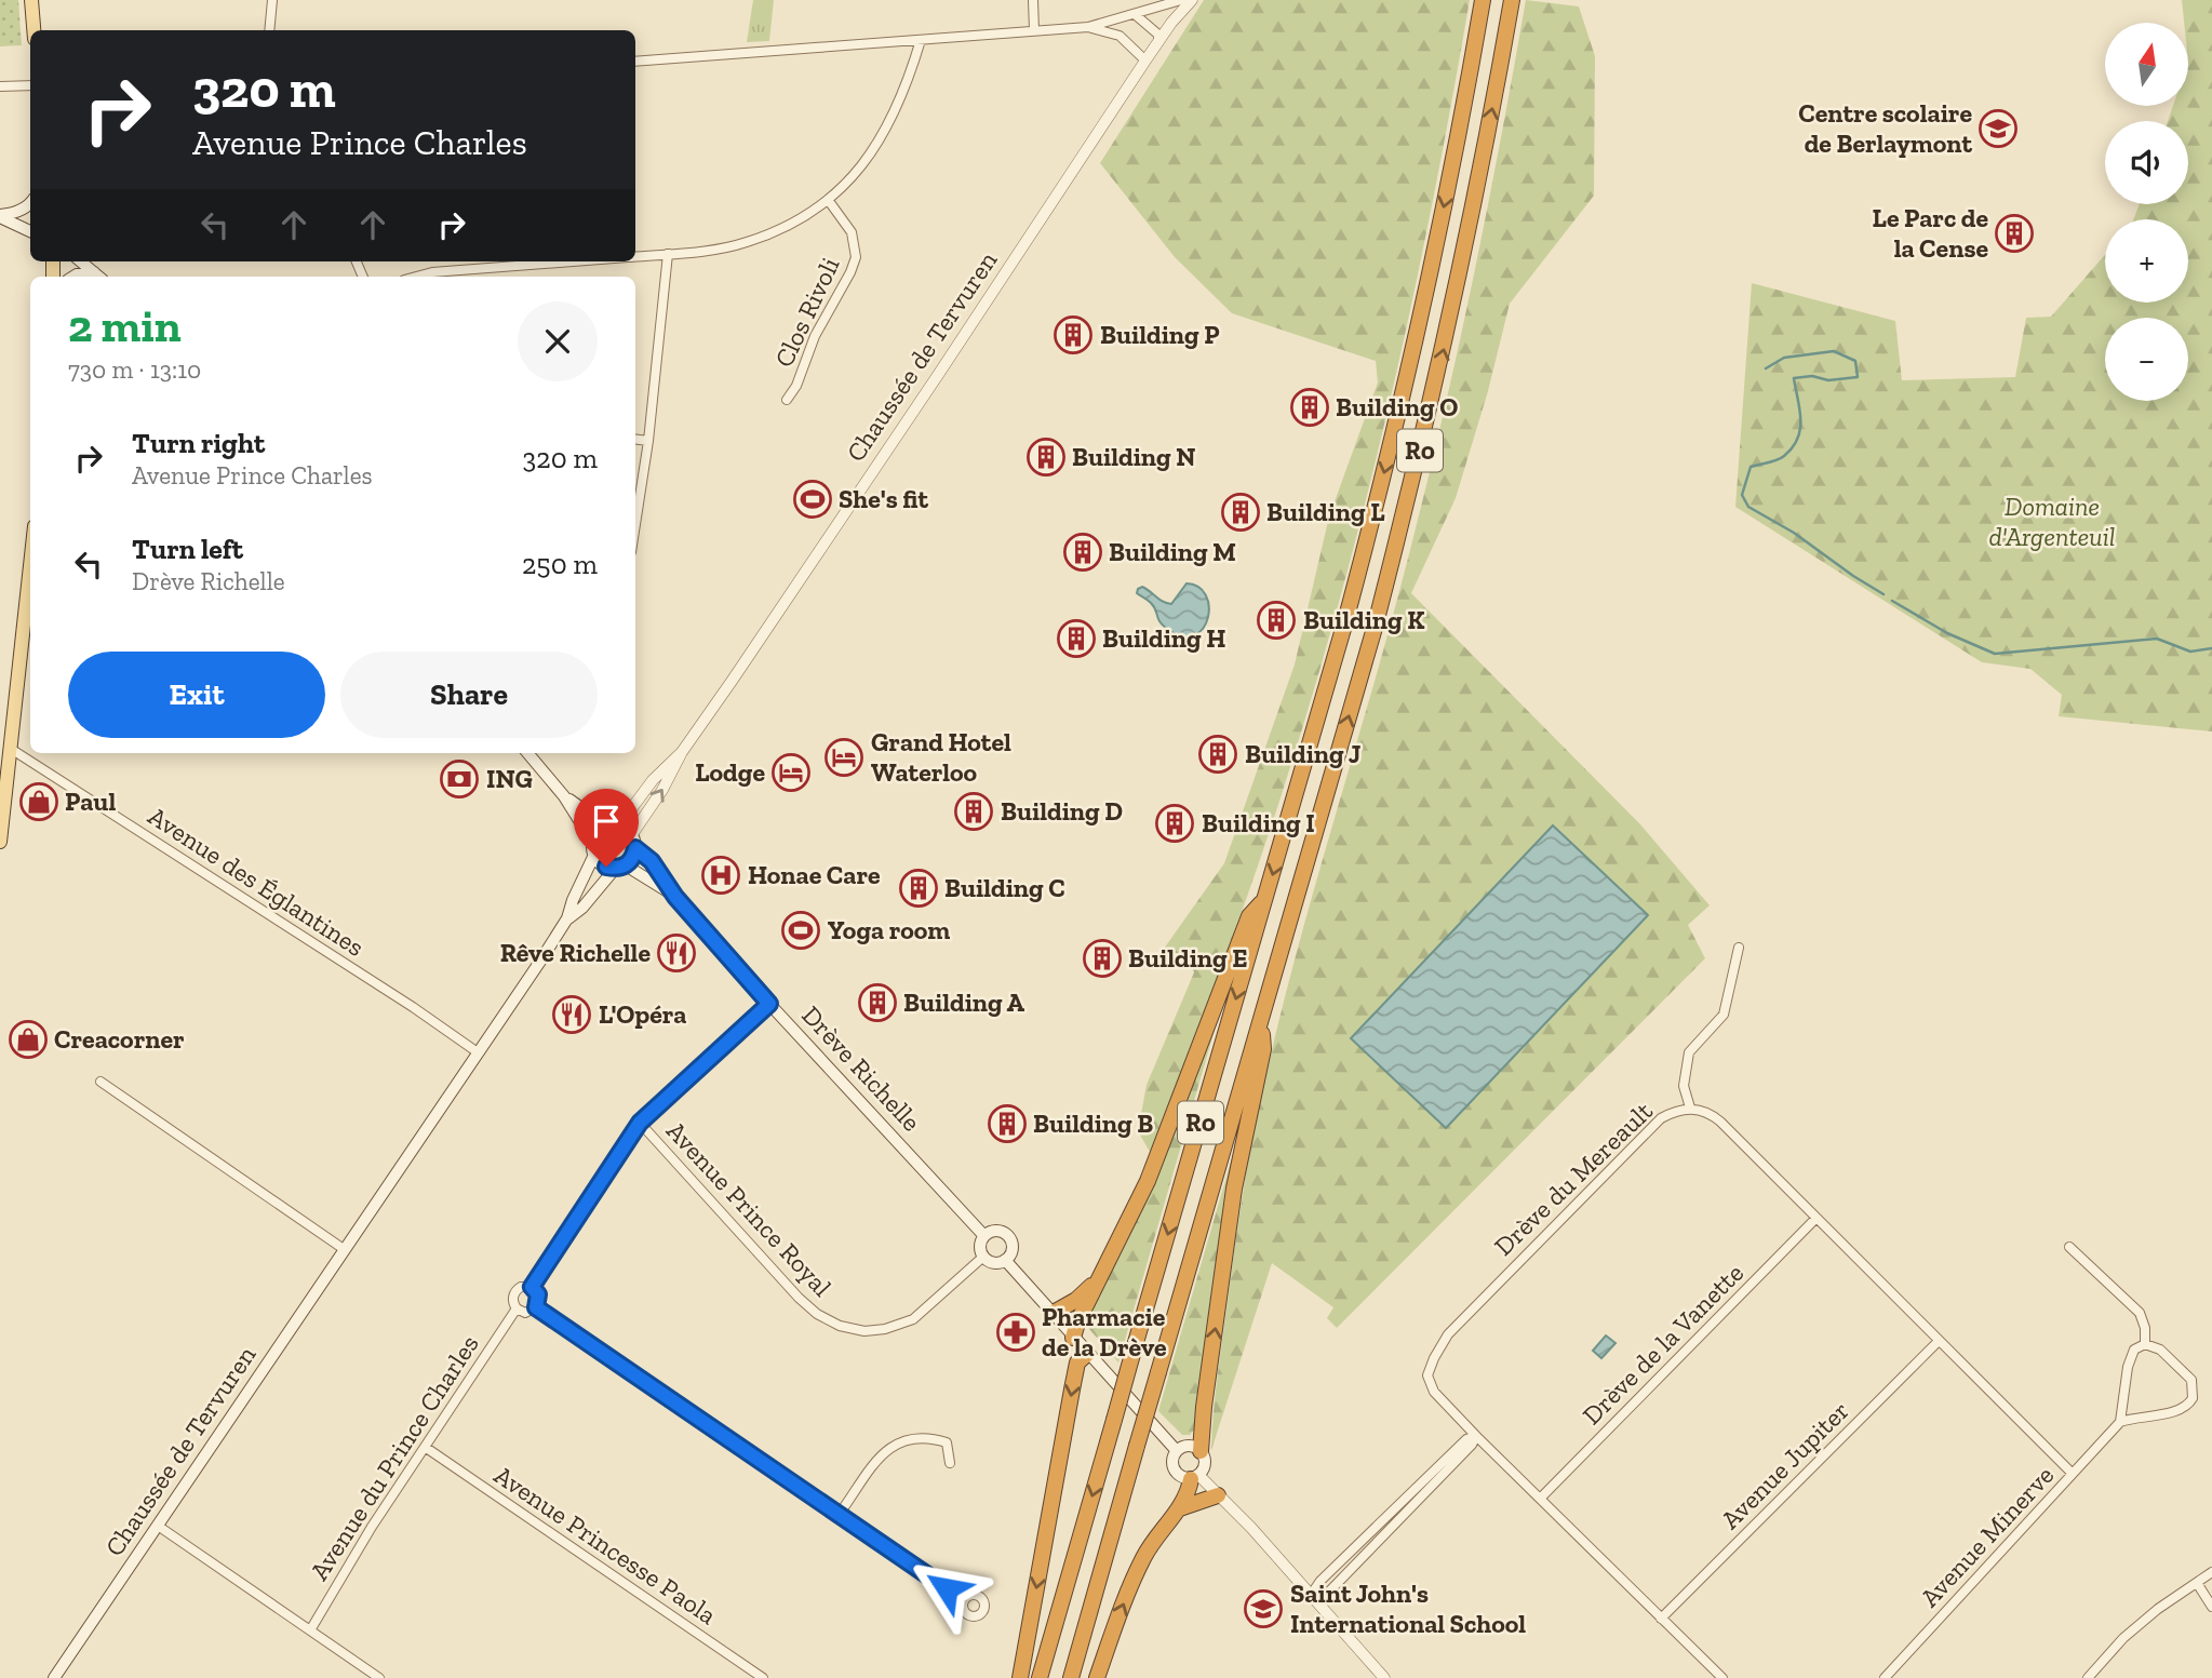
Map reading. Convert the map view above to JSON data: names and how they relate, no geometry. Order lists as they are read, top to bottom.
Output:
{
  "streets": {
    "highway": ["R0"],
    "main road": ["Chaussée de Tervuren", "Drève Richelle"],
    "street": [
      "Clos Rivoli",
      "Avenue des Églantines",
      "Drève du Mereault",
      "Avenue Prince Royal",
      "Drève de la Vanette",
      "Avenue du Prince Charles",
      "Avenue Jupiter",
      "Avenue Minerve",
      "Avenue Princesse Paola"
    ]
  },
  "crossings": [
    ["Chaussée de Tervuren", "Avenue des Églantines"],
    ["Chaussée de Tervuren", "Drève Richelle"],
    ["Drève Richelle", "Avenue Prince Royal"],
    ["Drève du Mereault", "Drève de la Vanette"],
    ["Drève du Mereault", "Avenue Jupiter"],
    ["Drève du Mereault", "Avenue Minerve"],
    ["Avenue du Prince Charles", "Avenue Princesse Paola"]
  ],
  "parks": ["Domaine d'Argenteuil"],
  "places": {
    "school or university": ["Centre scolaire de Berlaymont", "Saint John's International School"],
    "building": [
      "Le Parc de la Cense",
      "Building P",
      "Building O",
      "Building N",
      "Building L",
      "Building M",
      "Building K",
      "Building H",
      "Building J",
      "Building D",
      "Building I",
      "Building C",
      "Building E",
      "Building A",
      "Building B"
    ],
    "sports": ["She's fit", "Yoga room"],
    "hotel": ["Grand Hotel Waterloo", "Lodge"],
    "bank": ["ING"],
    "shop": ["Paul", "Creacorner"],
    "hospital": ["Honae Care"],
    "restaurant": ["Rêve Richelle", "L'Opéra"],
    "pharmacy": ["Pharmacie de la Drève"]
  },
  "north": "top",
  "page": {
    "map_buttons": ["+", "−"],
    "turn": ["320 m", "Avenue Prince Charles"],
    "heading": ["2 min", "730 m · 13:10"],
    "list": [
      {
        "name": "Turn right",
        "note": "Avenue Prince Charles",
        "value": "320 m"
      },
      {
        "name": "Turn left",
        "note": "Drève Richelle",
        "value": "250 m"
      }
    ],
    "buttons": ["Exit", "Share"]
  }
}
